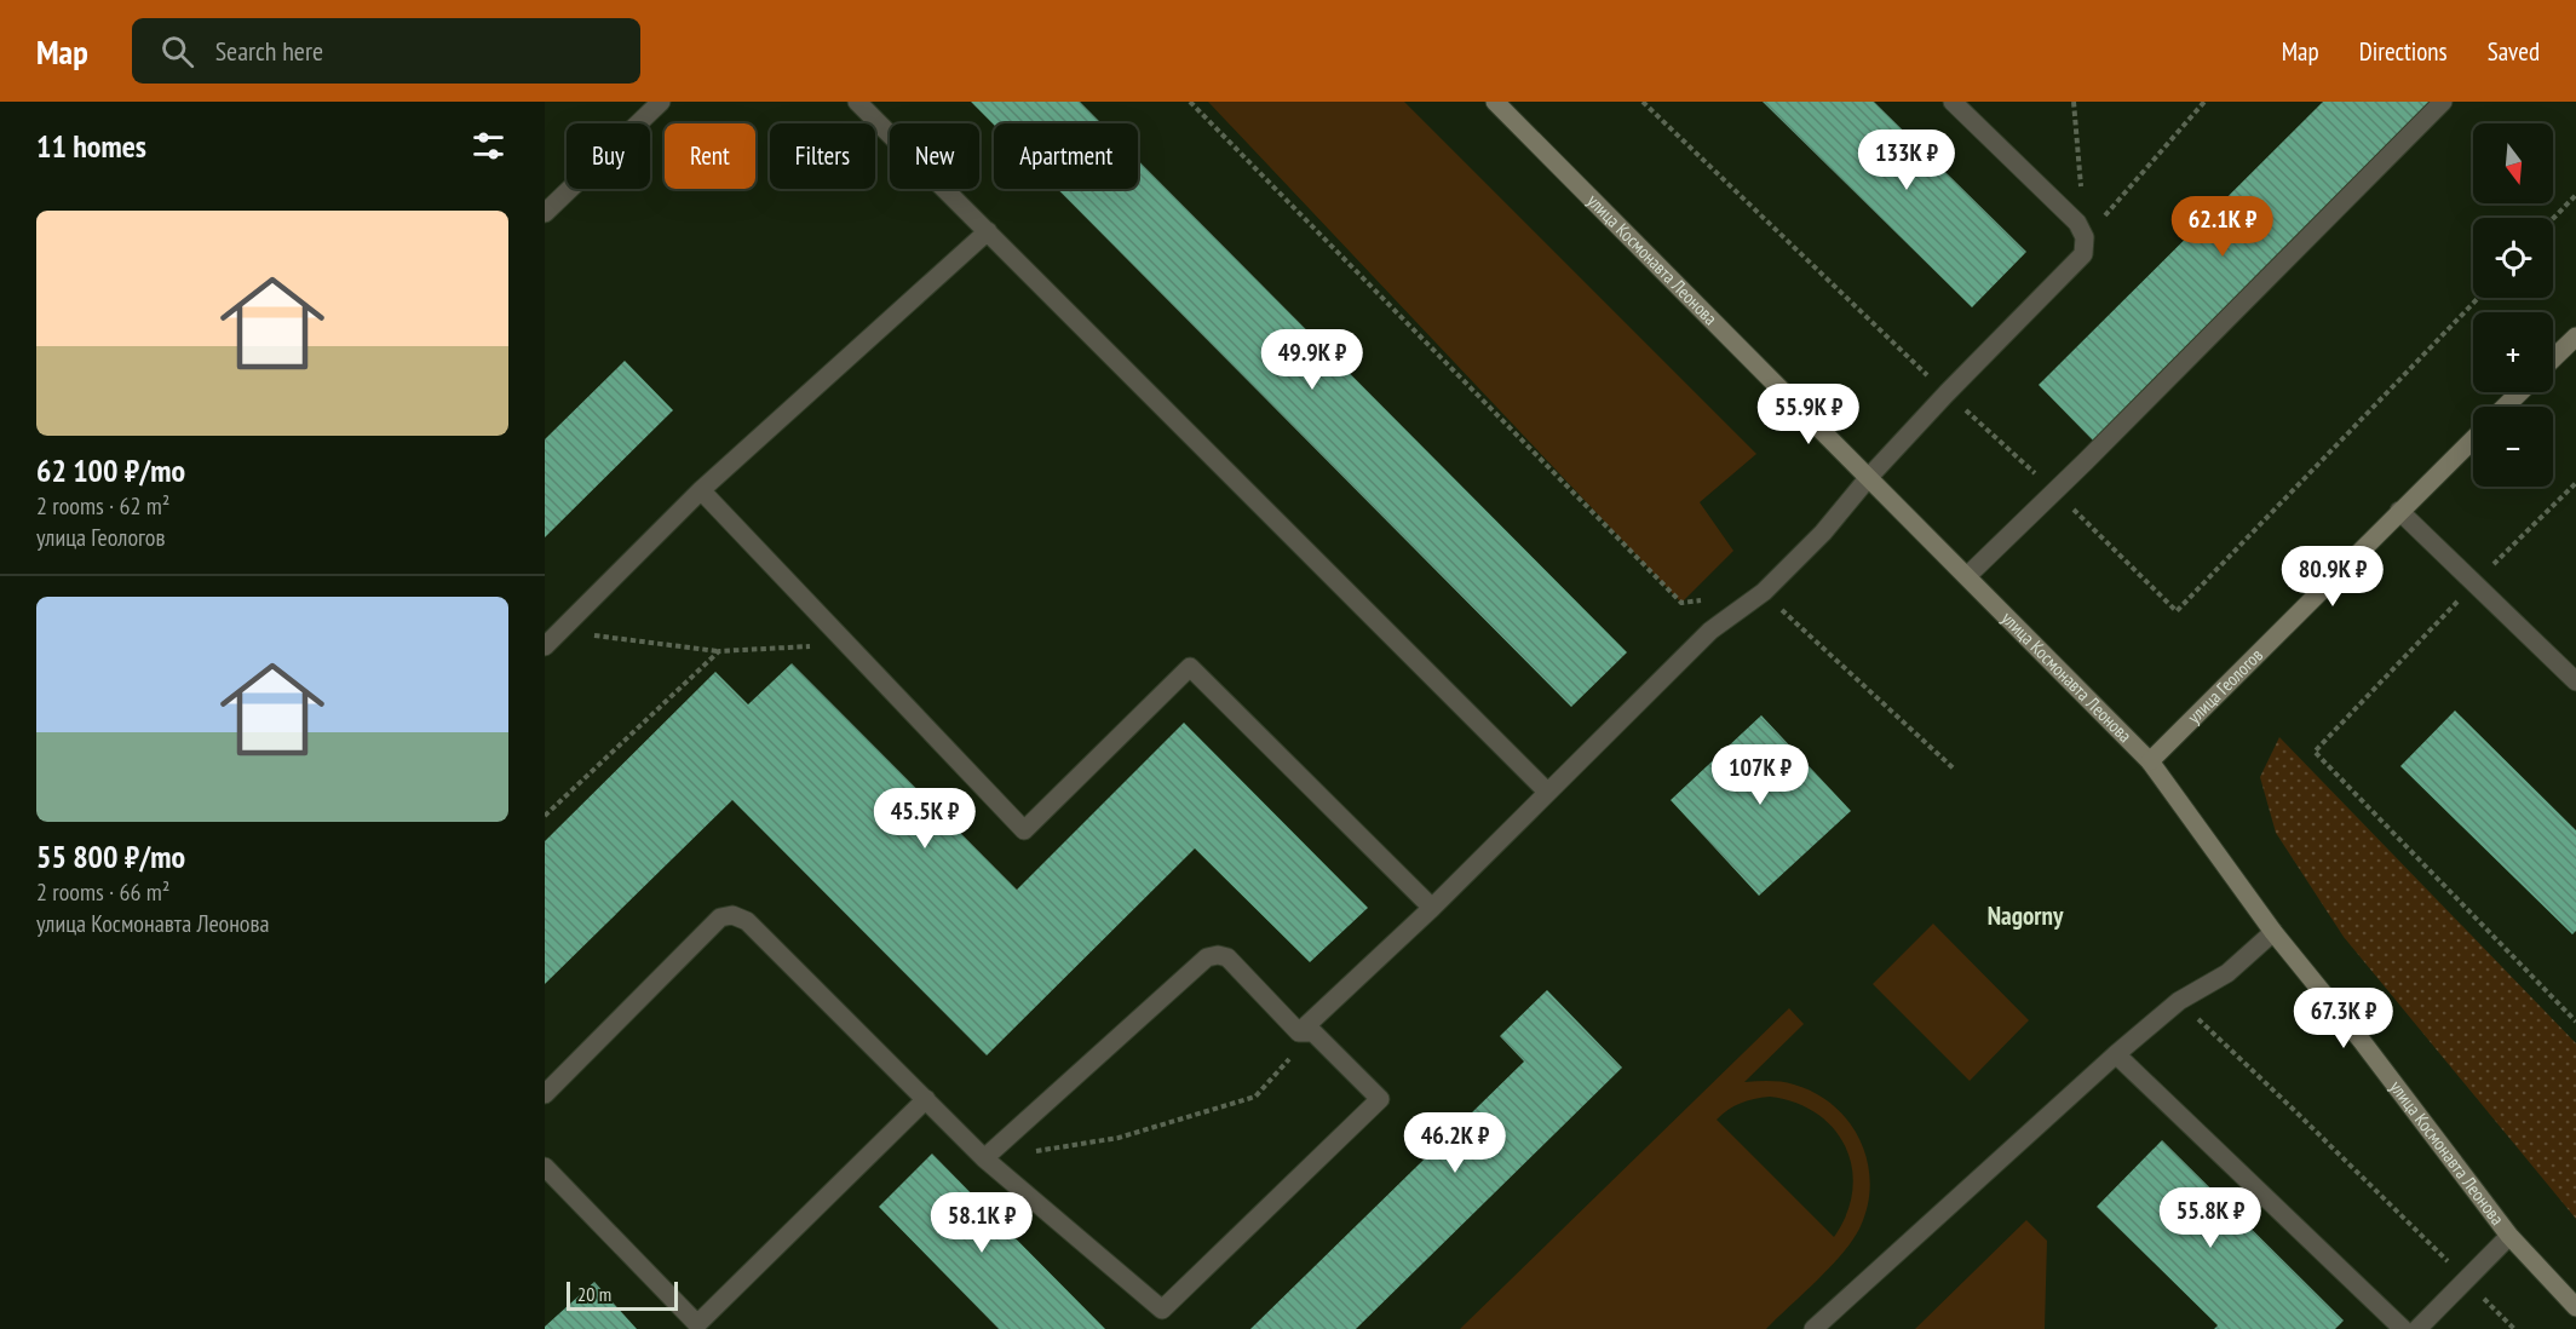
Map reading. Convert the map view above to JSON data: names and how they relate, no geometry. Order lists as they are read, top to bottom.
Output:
{
  "streets": {
    "main road": ["улица Космонавта Леонова", "улица Геологов"]
  },
  "crossings": [
    ["улица Космонавта Леонова", "улица Геологов"]
  ],
  "districts": ["Nagorny"],
  "scale_bar": "20 m",
  "north": "bottom",
  "page": {
    "header": "Map",
    "search": "Search here",
    "nav": ["Map", "Directions", "Saved"],
    "heading": "11 homes",
    "map_buttons": ["+", "−"],
    "chip": [
      "Buy",
      "Rent",
      "Filters",
      "New",
      "Apartment"
    ],
    "price": [
      "133K ₽",
      "62.1K ₽",
      "49.9K ₽",
      "55.9K ₽",
      "80.9K ₽",
      "107K ₽",
      "45.5K ₽",
      "67.3K ₽",
      "46.2K ₽",
      "55.8K ₽",
      "58.1K ₽"
    ],
    "list": [
      {
        "name": "62 100 ₽/mo",
        "note": "2 rooms · 62 m² · улица Геологов"
      },
      {
        "name": "55 800 ₽/mo",
        "note": "2 rooms · 66 m² · улица Космонавта Леонова"
      }
    ],
    "scale": "20 m"
  }
}
